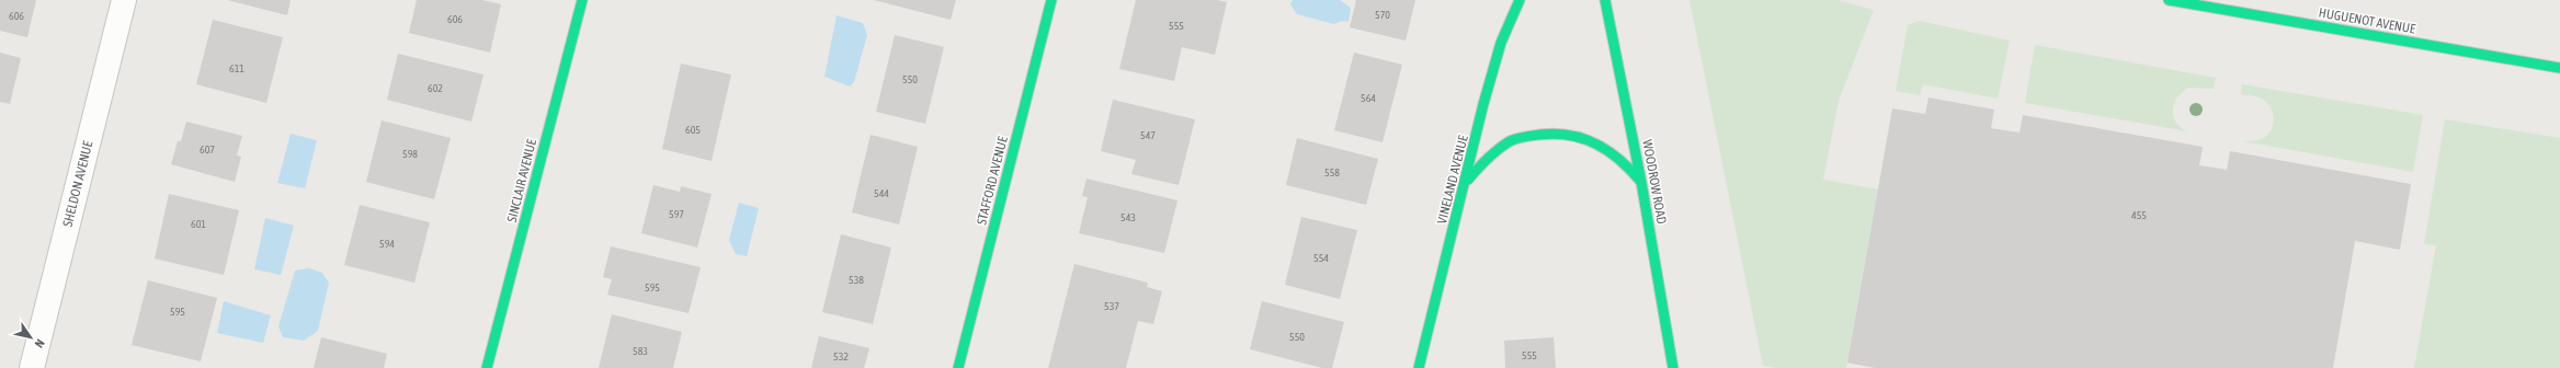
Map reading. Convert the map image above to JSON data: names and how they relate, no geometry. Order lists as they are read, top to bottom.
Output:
{
  "streets": {
    "street": [
      "HUGUENOT AVENUE",
      "VINELAND AVENUE",
      "SINCLAIR AVENUE",
      "STAFFORD AVENUE",
      "WOODROW ROAD",
      "SHELDON AVENUE"
    ]
  },
  "house_numbers": [
    "570",
    "606",
    "606",
    "555",
    "611",
    "550",
    "602",
    "564",
    "605",
    "547",
    "607",
    "598",
    "558",
    "544",
    "597",
    "455",
    "543",
    "601",
    "594",
    "554",
    "538",
    "595",
    "537",
    "595",
    "550",
    "583",
    "555",
    "532"
  ],
  "north": "bottom right"
}
